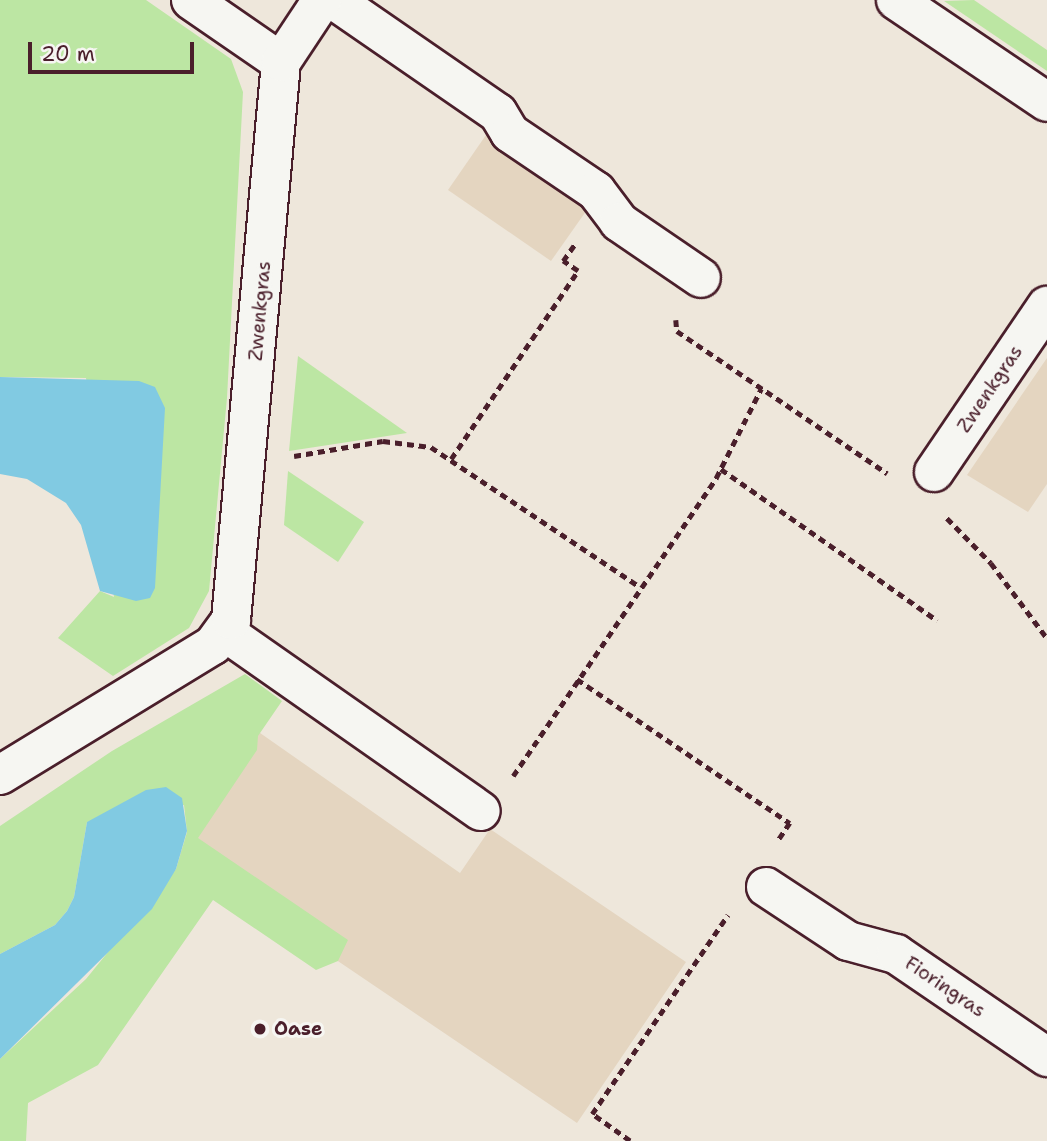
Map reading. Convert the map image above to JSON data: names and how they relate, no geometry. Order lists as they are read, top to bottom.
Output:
{
  "streets": {
    "street": ["Zwenkgras", "Fioringras"]
  },
  "places": ["Oase"],
  "scale_bar": "20 m"
}
